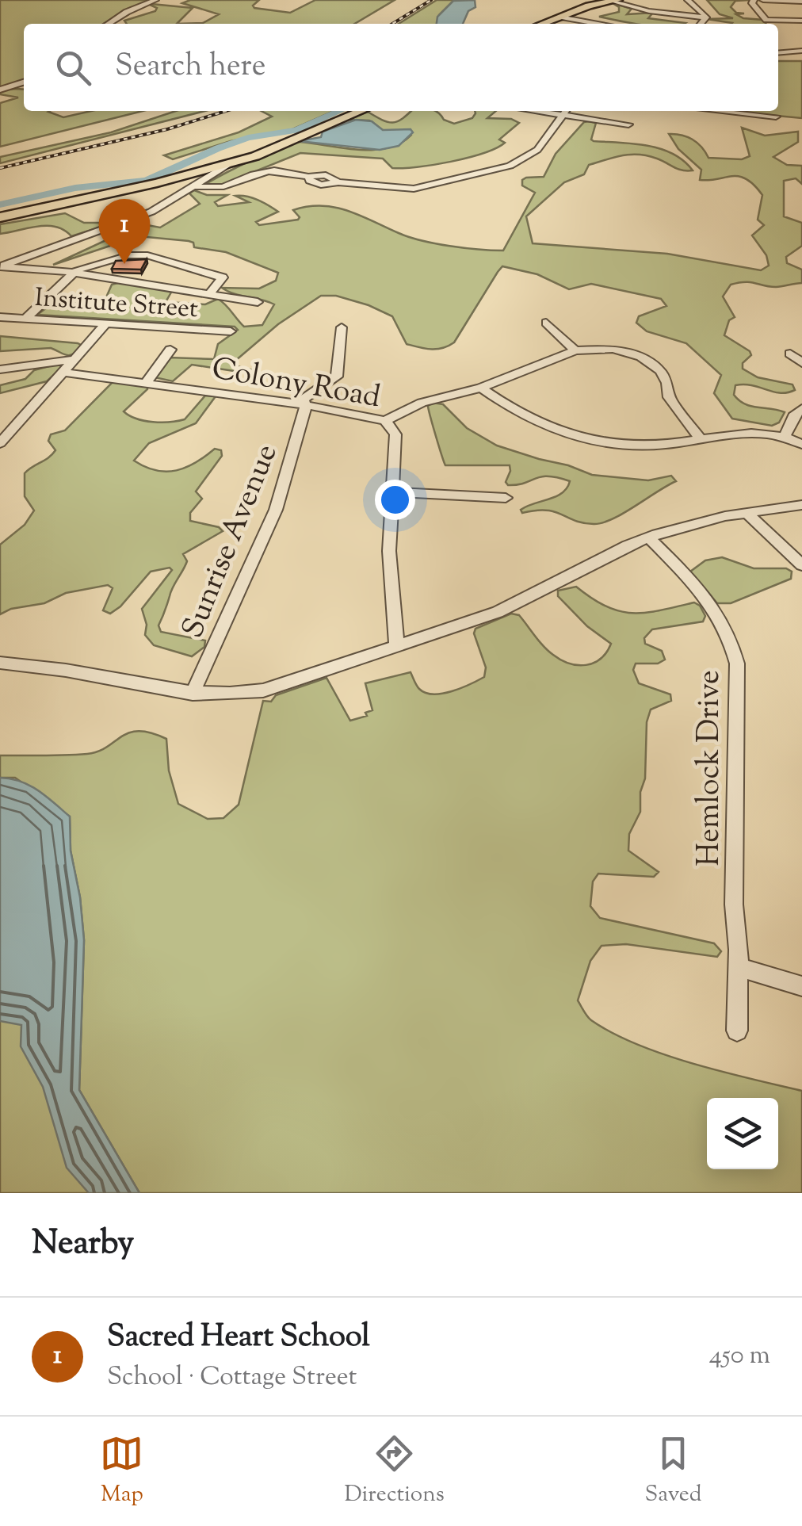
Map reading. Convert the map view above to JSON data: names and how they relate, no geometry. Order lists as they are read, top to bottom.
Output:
{
  "streets": {
    "street": [
      "Institute Street",
      "Colony Road",
      "Sunrise Avenue",
      "Hemlock Drive"
    ]
  },
  "crossings": [
    ["Colony Road", "Sunrise Avenue"]
  ],
  "page": {
    "search": "Search here",
    "pins": "1",
    "heading": "Nearby",
    "list": [
      {
        "mark": "1",
        "name": "Sacred Heart School",
        "note": "School · Cottage Street",
        "value": "450 m"
      }
    ],
    "nav": ["Map", "Directions", "Saved"]
  }
}
